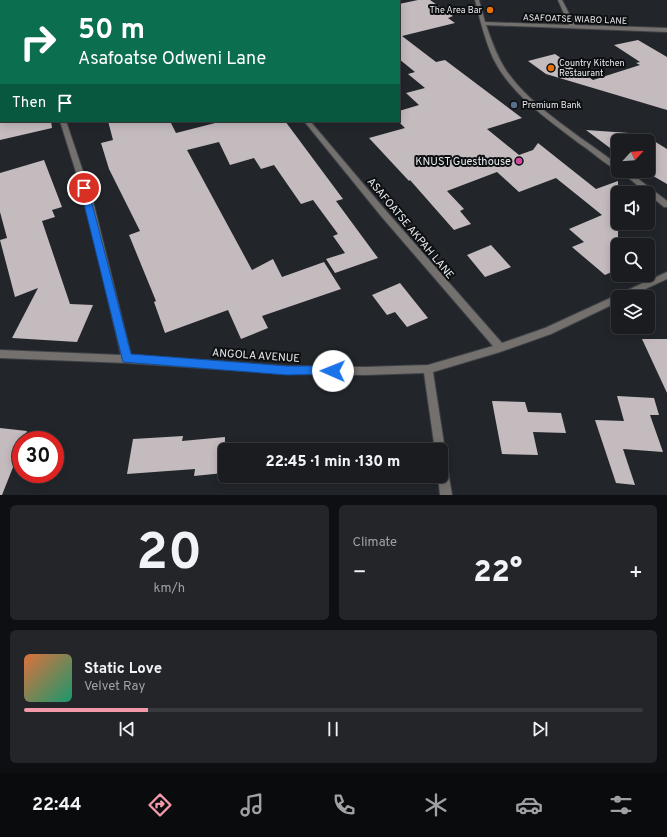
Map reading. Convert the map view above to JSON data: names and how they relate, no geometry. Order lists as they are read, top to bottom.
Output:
{
  "streets": {
    "street": ["ASAFOATSE WIABO LANE", "ASAFOATSE AKPAH LANE", "ANGOLA AVENUE"]
  },
  "crossings": [
    ["ASAFOATSE AKPAH LANE", "ANGOLA AVENUE"]
  ],
  "places": [
    "The Area Bar",
    "Country Kitchen Restaurant",
    "Premium Bank",
    "KNUST Guesthouse"
  ],
  "north": "top right",
  "page": {
    "turn": ["50 m", "Asafoatse Odweni Lane"],
    "then": "Then",
    "limit": "30",
    "trip": "22:45 · 1 min · 130 m",
    "tile": [
      ["20", "km/h"],
      "Climate"
    ],
    "heat": ["−", "22°", "+"],
    "song": ["Static Love", "Velvet Ray"],
    "tabs": "22:44"
  }
}
